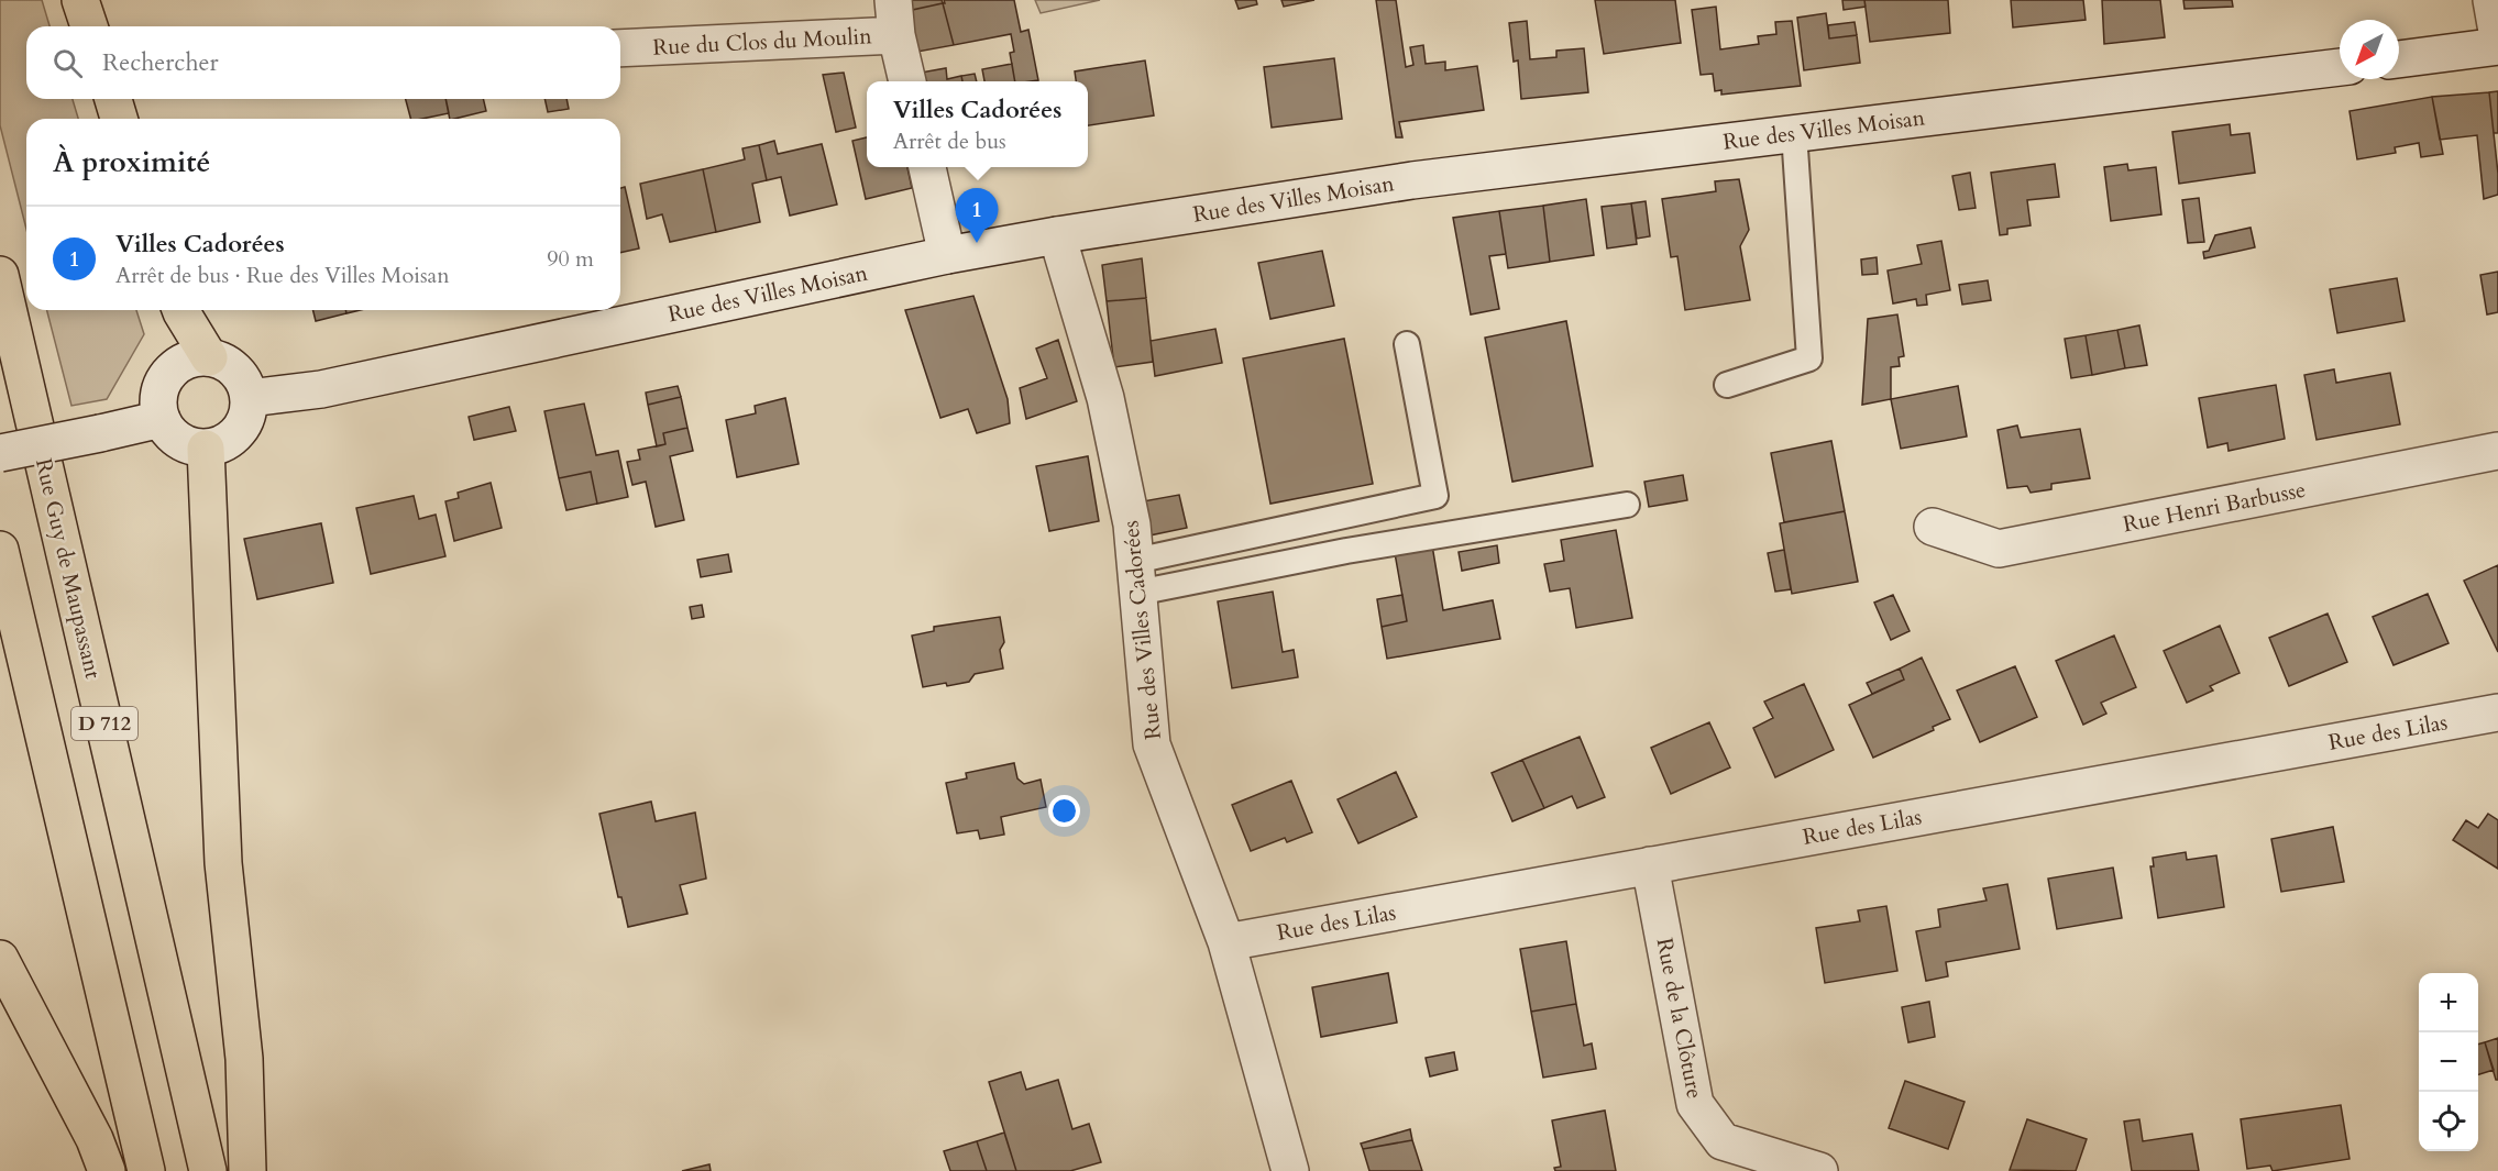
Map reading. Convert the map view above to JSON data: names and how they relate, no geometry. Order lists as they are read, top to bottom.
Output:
{
  "streets": {
    "main road": ["Rue Guy de Maupassant", "D 712"],
    "street": [
      "Rue du Clos du Moulin",
      "Rue des Villes Moisan",
      "Rue Henri Barbusse",
      "Rue des Villes Cadorées",
      "Rue des Lilas",
      "Rue de la Clôture"
    ]
  },
  "crossings": [
    ["Rue des Villes Moisan", "Rue des Villes Cadorées"],
    ["Rue des Villes Cadorées", "Rue des Lilas"],
    ["Rue des Lilas", "Rue de la Clôture"]
  ],
  "north": "bottom left",
  "page": {
    "search": "Rechercher",
    "popup": ["Villes Cadorées", "Arrêt de bus"],
    "heading": "À proximité",
    "pins": "1",
    "list": [
      {
        "mark": "1",
        "name": "Villes Cadorées",
        "note": "Arrêt de bus · Rue des Villes Moisan",
        "value": "90 m"
      }
    ],
    "map_buttons": ["+", "−"]
  }
}
